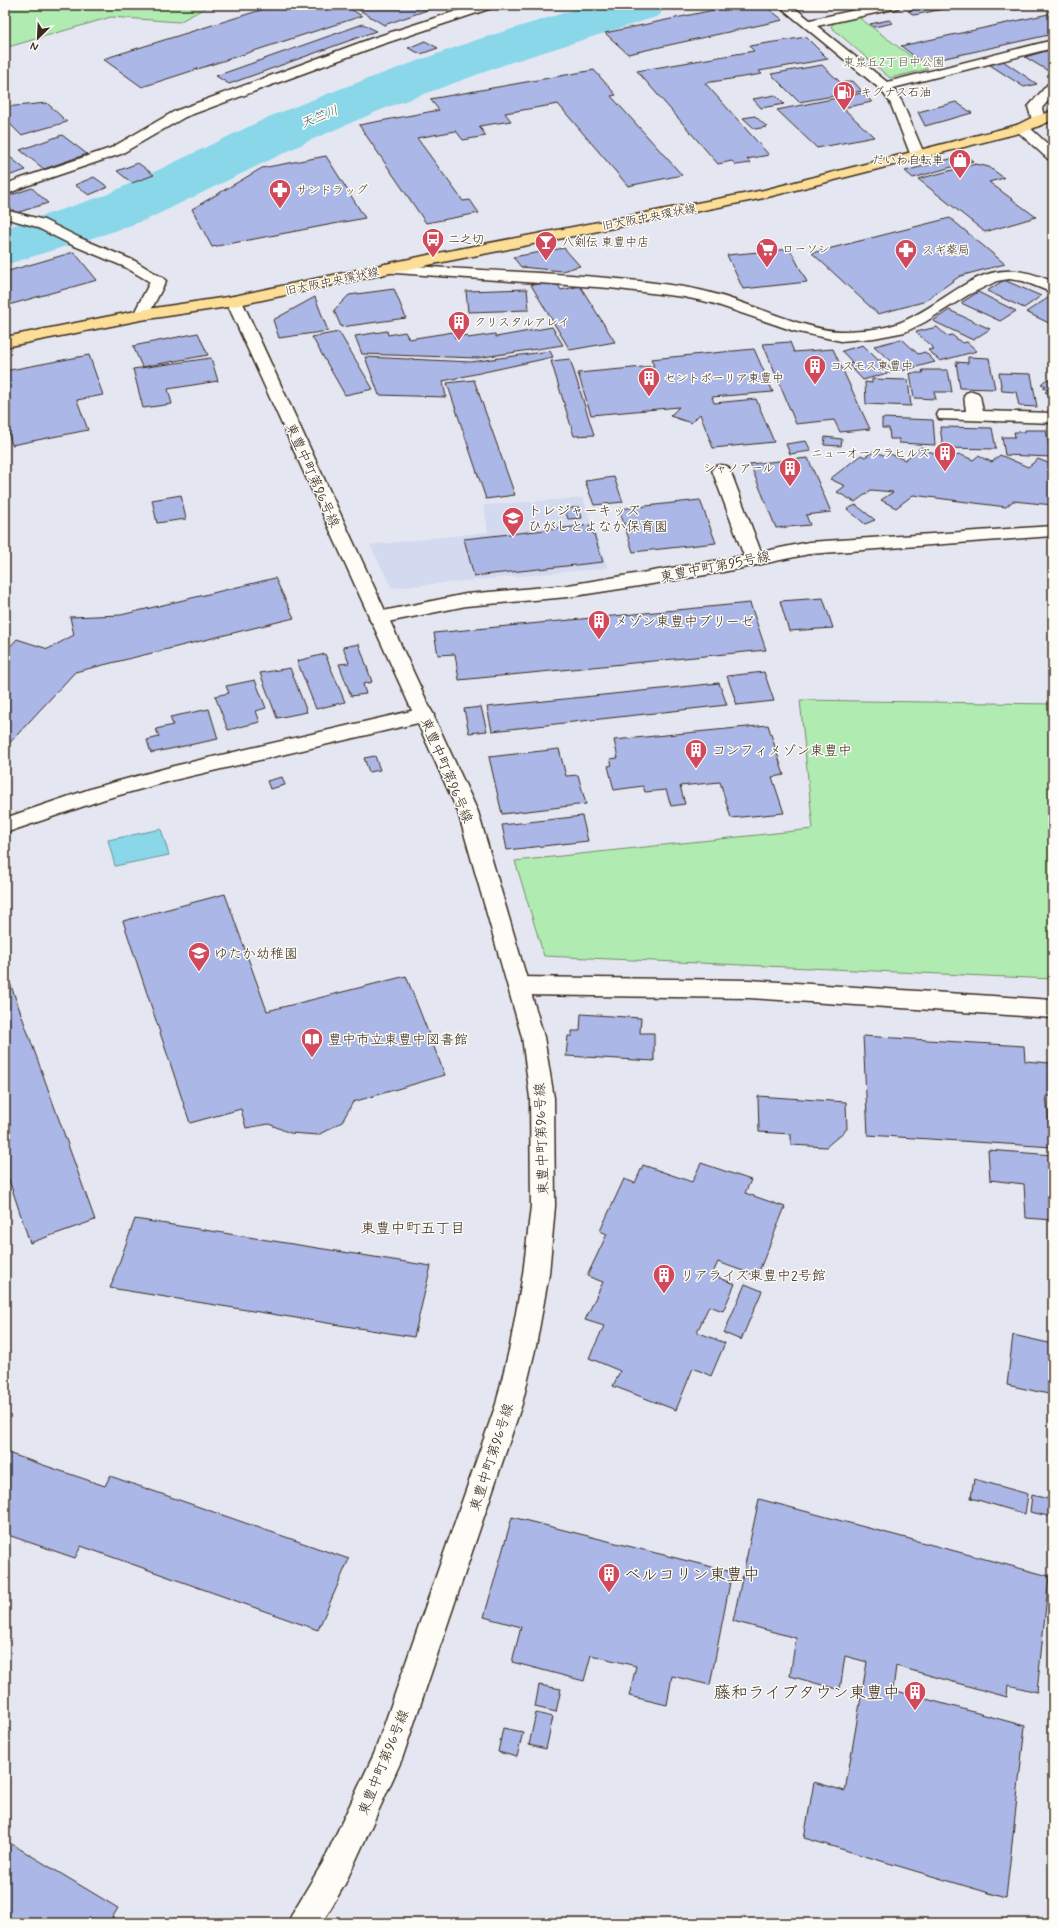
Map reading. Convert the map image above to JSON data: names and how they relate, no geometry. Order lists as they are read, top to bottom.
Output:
{
  "streets": {
    "main road": ["旧大阪中央環状線"],
    "street": ["東豊中町第96号線", "東豊中町第95号線"]
  },
  "crossings": [
    ["旧大阪中央環状線", "東豊中町第96号線"],
    ["東豊中町第96号線", "東豊中町第95号線"]
  ],
  "districts": ["東豊中町五丁目"],
  "water": ["天竺川"],
  "parks": ["東泉丘2丁目中公園"],
  "places": {
    "fuel station": ["キグナス石油"],
    "shop": ["だいわ自転車"],
    "pharmacy": ["サンドラッグ", "スギ薬局"],
    "bus stop": ["二之切"],
    "bar": ["八剣伝 東豊中店"],
    "supermarket": ["ローソン"],
    "building": [
      "クリスタルアレイ",
      "コスモス東豊中",
      "セントポーリア東豊中",
      "ニューオークラヒルズ",
      "シャノアール",
      "メゾン東豊中ブリーゼ",
      "コンフィメゾン東豊中",
      "リアライズ東豊中2号館",
      "ベルコリン東豊中",
      "藤和ライブタウン東豊中"
    ],
    "school or university": ["トレジャーキッズ ひがしとよなか保育園", "ゆたか幼稚園"],
    "library": ["豊中市立東豊中図書館"]
  },
  "north": "bottom left"
}
